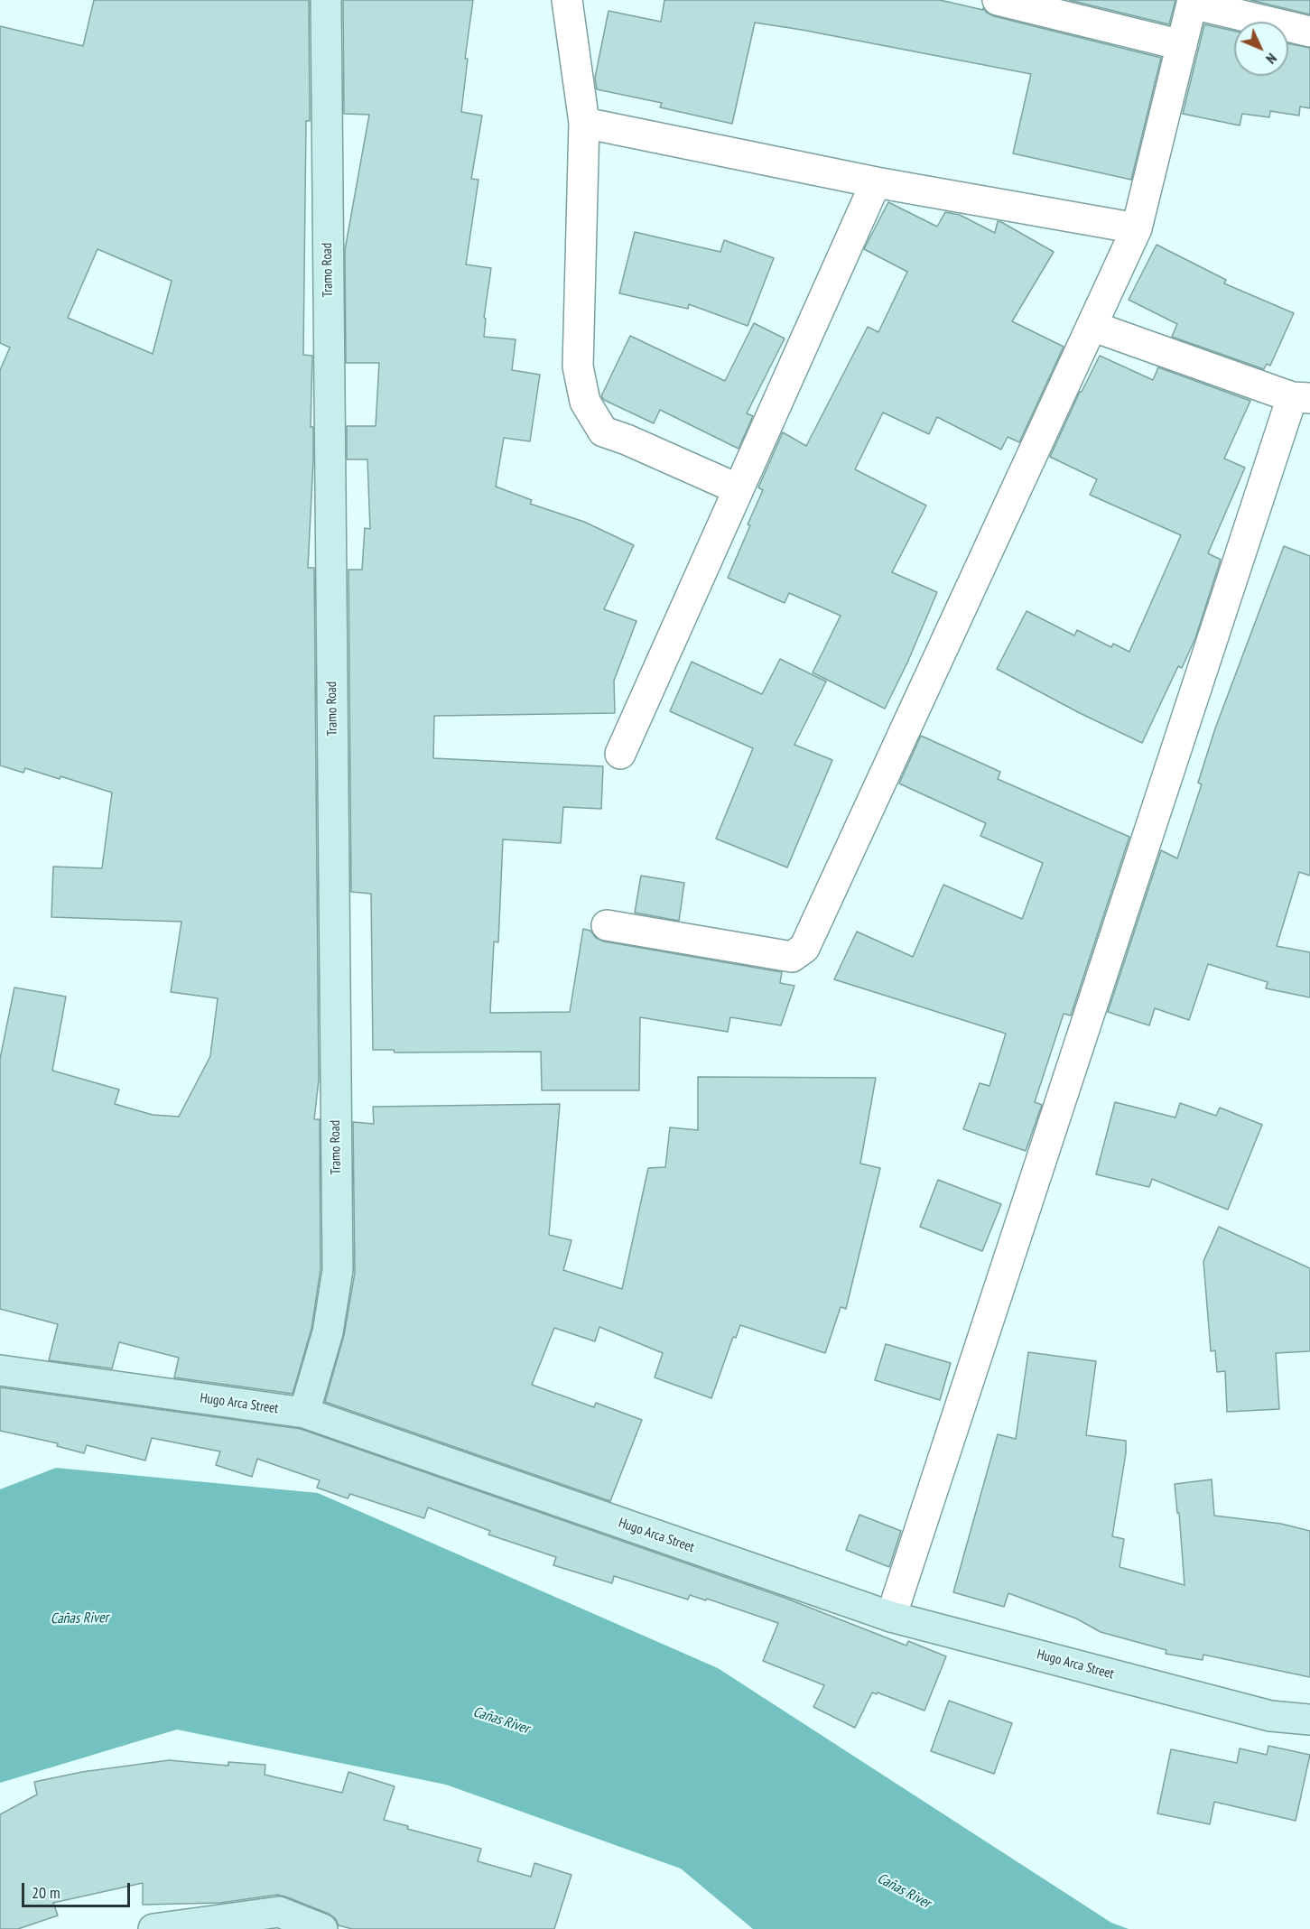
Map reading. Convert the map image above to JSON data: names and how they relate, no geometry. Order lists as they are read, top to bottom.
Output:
{
  "streets": {
    "street": ["Tramo Road", "Hugo Arca Street"]
  },
  "crossings": [
    ["Tramo Road", "Hugo Arca Street"]
  ],
  "water": ["Cañas River"],
  "scale_bar": "20 m",
  "north": "bottom right"
}
